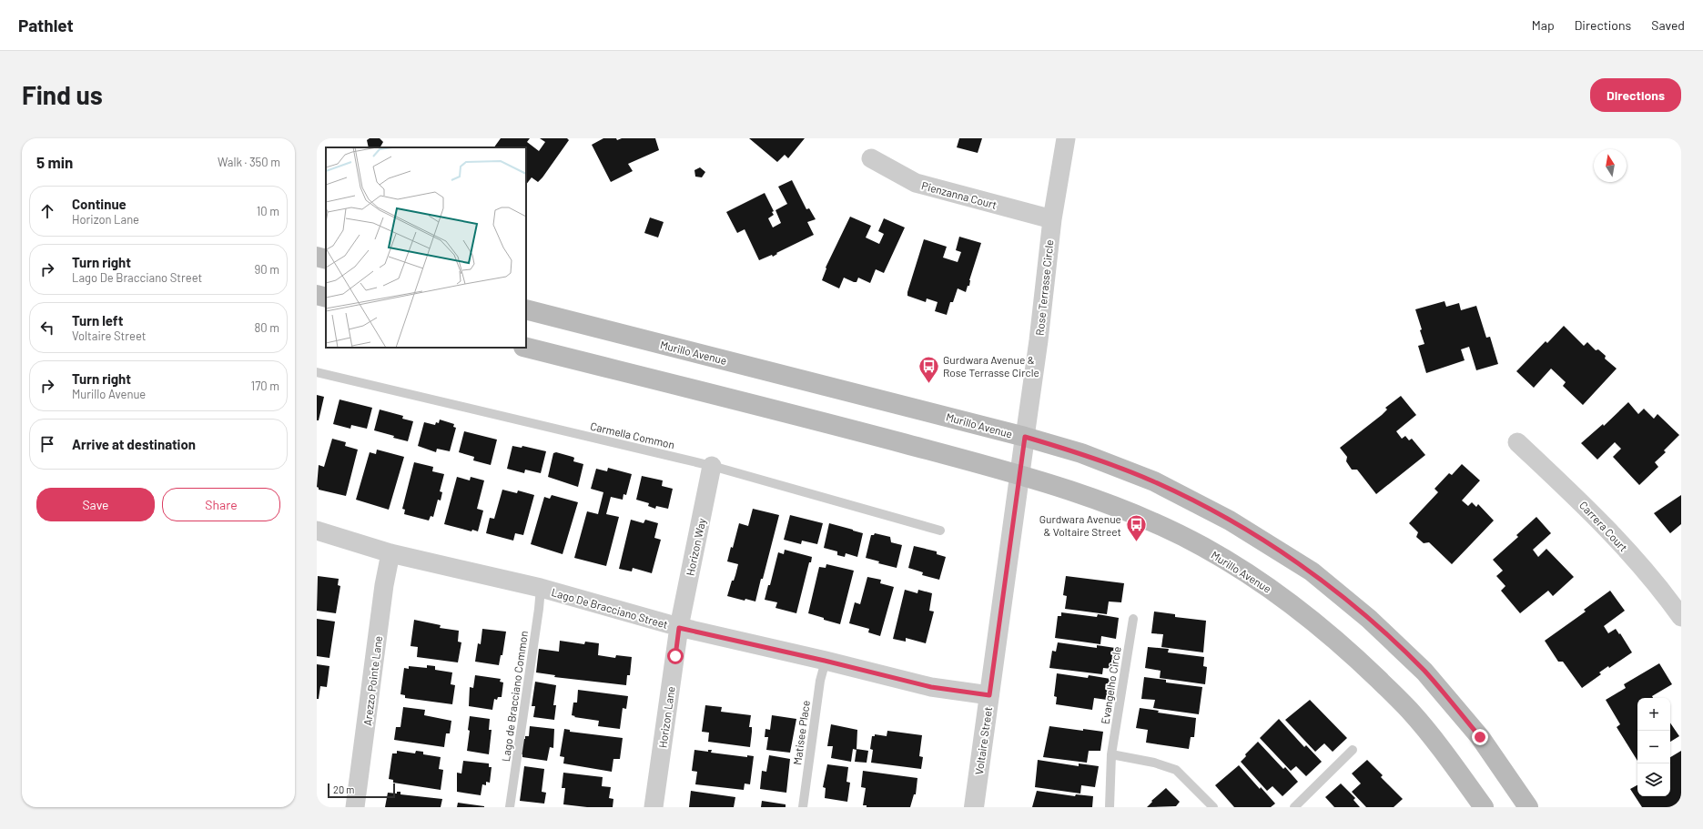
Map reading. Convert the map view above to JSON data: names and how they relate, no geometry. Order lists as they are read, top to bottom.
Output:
{
  "streets": {
    "main road": ["Murillo Avenue"],
    "street": [
      "Pienzanna Court",
      "Rose Terrasse Circle",
      "Carrera Court",
      "Horizon Way",
      "Lago De Bracciano Street",
      "Arezzo Pointe Lane",
      "Horizon Lane",
      "Voltaire Street"
    ],
    "lane": [
      "Carmella Common",
      "Evangelho Circle",
      "Lago de Bracciano Common",
      "Matisee Place"
    ]
  },
  "crossings": [
    ["Pienzanna Court", "Rose Terrasse Circle"],
    ["Rose Terrasse Circle", "Murillo Avenue"],
    ["Rose Terrasse Circle", "Voltaire Street"],
    ["Murillo Avenue", "Voltaire Street"],
    ["Carmella Common", "Horizon Way"],
    ["Horizon Way", "Lago De Bracciano Street"],
    ["Horizon Way", "Horizon Lane"],
    ["Lago De Bracciano Street", "Arezzo Pointe Lane"],
    ["Lago De Bracciano Street", "Lago de Bracciano Common"],
    ["Lago De Bracciano Street", "Horizon Lane"],
    ["Lago De Bracciano Street", "Matisee Place"],
    ["Lago De Bracciano Street", "Voltaire Street"]
  ],
  "places": {
    "bus stop": ["Gurdwara Avenue & Rose Terrasse Circle", "Gurdwara Avenue & Voltaire Street"]
  },
  "scale_bar": "20 m",
  "north": "top",
  "page": {
    "header": "Pathlet",
    "nav": ["Map", "Directions", "Saved"],
    "buttons": [
      "Directions",
      ["Save", "Share"]
    ],
    "title": "Find us",
    "heading": ["5 min", "Walk · 350 m"],
    "list": [
      ["Continue", "Horizon Lane", "10 m"],
      ["Turn right", "Lago De Bracciano Street", "90 m"],
      ["Turn left", "Voltaire Street", "80 m"],
      ["Turn right", "Murillo Avenue", "170 m"],
      "Arrive at destination"
    ],
    "map_buttons": ["+", "−"],
    "scale": "20 m"
  }
}
